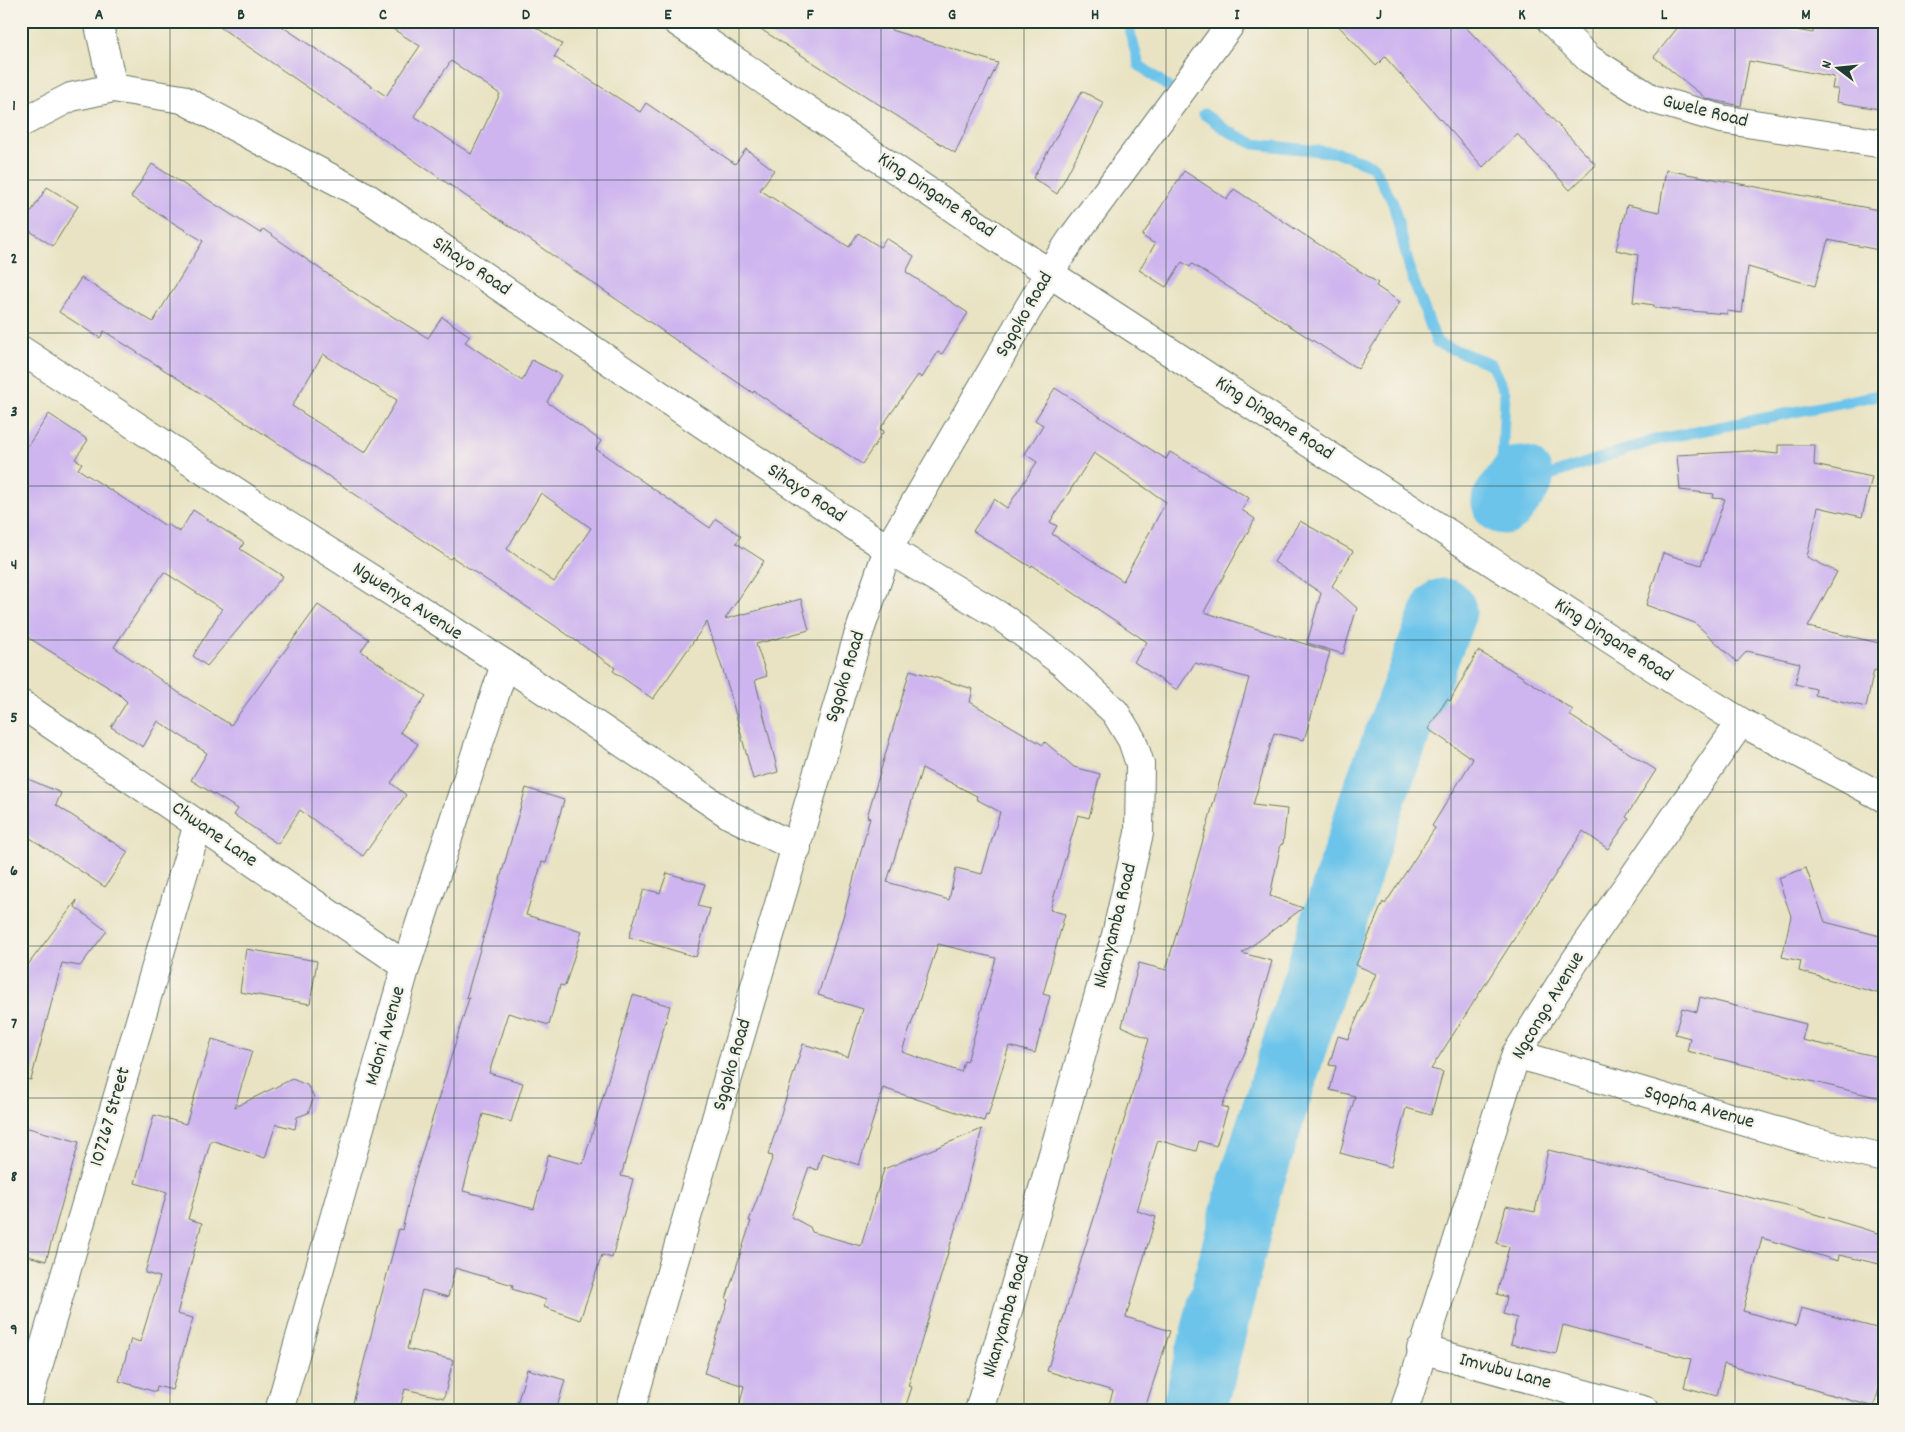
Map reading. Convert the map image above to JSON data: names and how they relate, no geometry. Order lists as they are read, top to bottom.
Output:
{
  "streets": {
    "street": [
      "Gwele Road",
      "King Dingane Road",
      "Sihayo Road",
      "Sgqoko Road",
      "Ngwenya Avenue",
      "Chwane Lane",
      "Nkanyamba Road",
      "Ngcongo Avenue",
      "Mdoni Avenue",
      "Sqopha Avenue",
      "107267 Street",
      "Imvubu Lane"
    ]
  },
  "crossings": [
    ["King Dingane Road", "Sgqoko Road"],
    ["King Dingane Road", "Ngcongo Avenue"],
    ["Sihayo Road", "Sgqoko Road"],
    ["Sihayo Road", "Nkanyamba Road"],
    ["Sgqoko Road", "Ngwenya Avenue"],
    ["Sgqoko Road", "Nkanyamba Road"],
    ["Ngwenya Avenue", "Mdoni Avenue"],
    ["Chwane Lane", "Mdoni Avenue"],
    ["Chwane Lane", "107267 Street"],
    ["Ngcongo Avenue", "Sqopha Avenue"],
    ["Ngcongo Avenue", "Imvubu Lane"]
  ],
  "north": "left",
  "grid": {
    "columns": [
      "A",
      "B",
      "C",
      "D",
      "E",
      "F",
      "G",
      "H",
      "I",
      "J",
      "K",
      "L",
      "M"
    ],
    "rows": [
      "1",
      "2",
      "3",
      "4",
      "5",
      "6",
      "7",
      "8",
      "9"
    ]
  }
}
